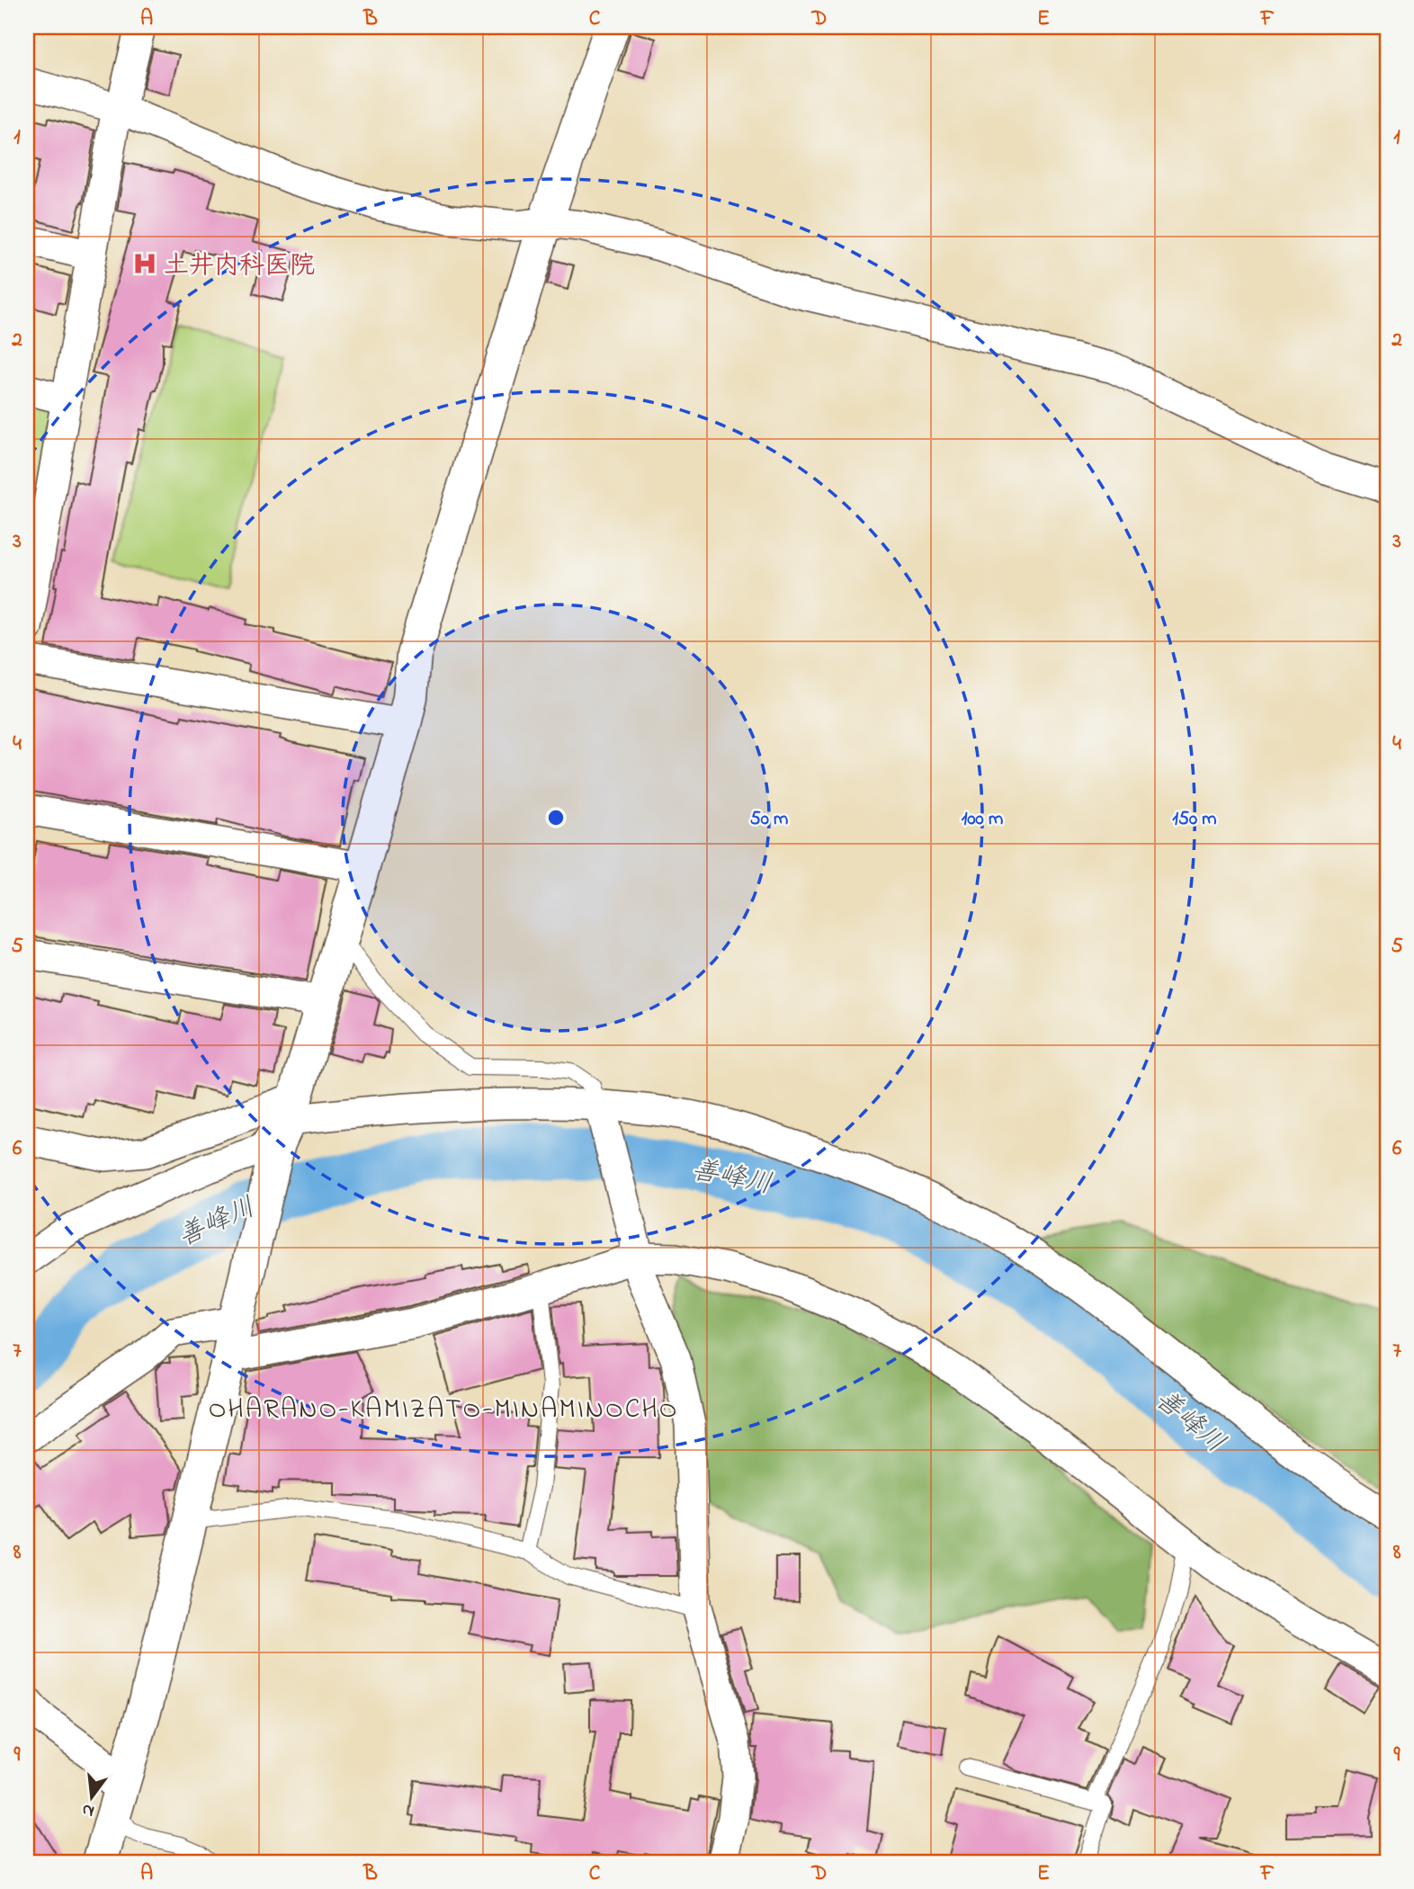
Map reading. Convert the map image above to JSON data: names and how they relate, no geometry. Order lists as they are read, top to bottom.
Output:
{
  "districts": ["OHARANO-KAMIZATO-MINAMINOCHO"],
  "water": ["善峰川"],
  "places": {
    "hospital": ["土井内科医院"]
  },
  "north": "bottom",
  "grid": {
    "columns": [
      "A",
      "B",
      "C",
      "D",
      "E",
      "F"
    ],
    "rows": [
      "1",
      "2",
      "3",
      "4",
      "5",
      "6",
      "7",
      "8",
      "9"
    ]
  },
  "rings": ["50 m", "100 m", "150 m"]
}
